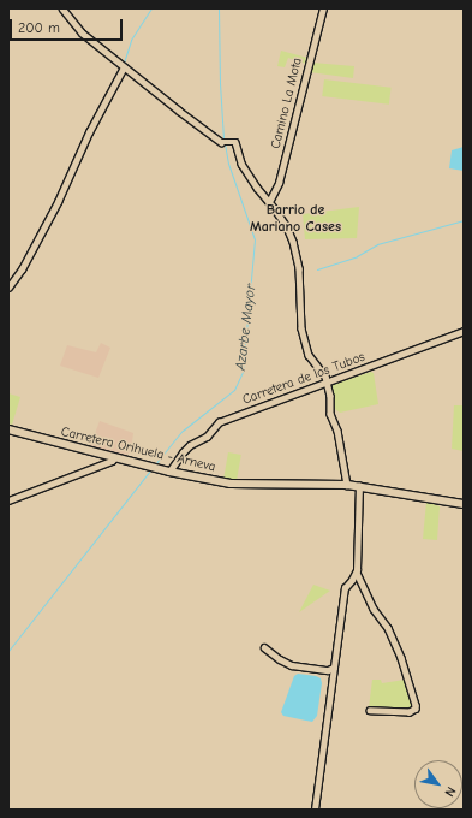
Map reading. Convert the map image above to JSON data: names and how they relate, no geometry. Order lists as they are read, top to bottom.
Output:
{
  "streets": {
    "main road": ["Carretera Orihuela - Arneva"],
    "street": ["Camino La Mota", "Carretera de los Tubos"]
  },
  "crossings": [
    ["Carretera de los Tubos", "Carretera Orihuela - Arneva"]
  ],
  "districts": ["Barrio de Mariano Cases"],
  "water": ["Azarbe Mayor"],
  "scale_bar": "200 m",
  "north": "bottom right"
}
